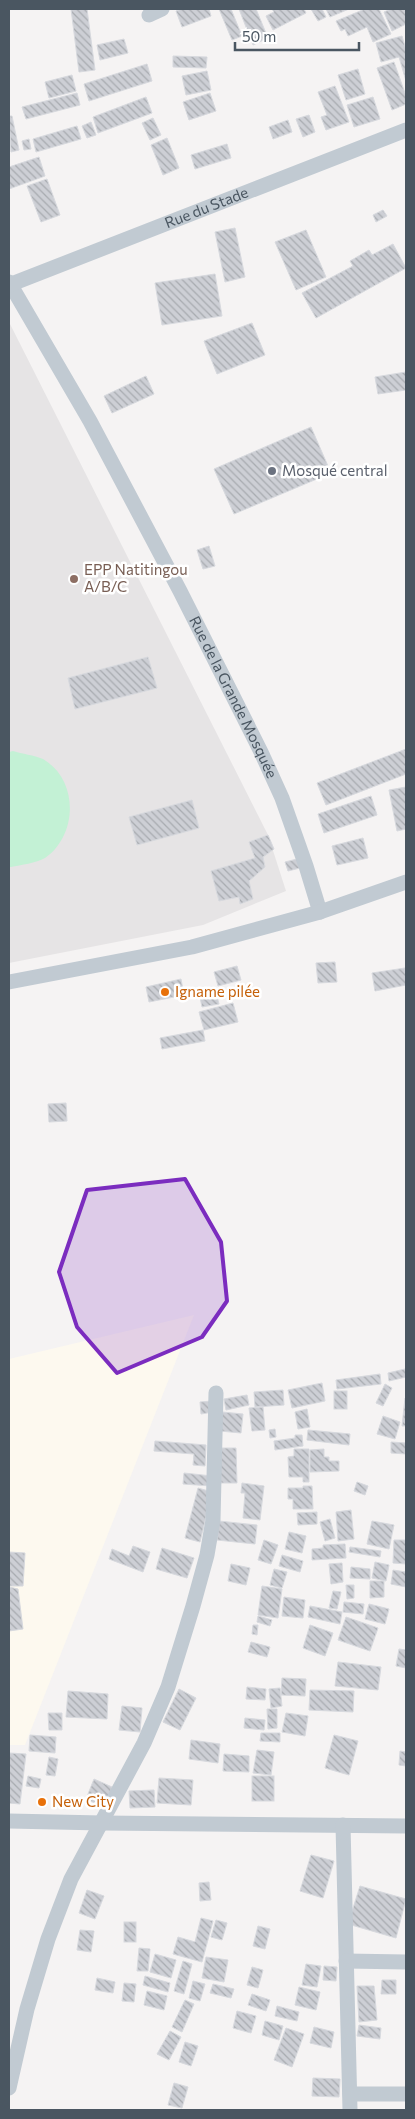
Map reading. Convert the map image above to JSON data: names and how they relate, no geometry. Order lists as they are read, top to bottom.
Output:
{
  "streets": {
    "street": ["Rue du Stade", "Rue de la Grande Mosquée"]
  },
  "crossings": [
    ["Rue du Stade", "Rue de la Grande Mosquée"]
  ],
  "places": [
    "Mosqué central",
    "EPP Natitingou A/B/C",
    "Igname pilée",
    "New City"
  ],
  "scale_bar": "50 m"
}
